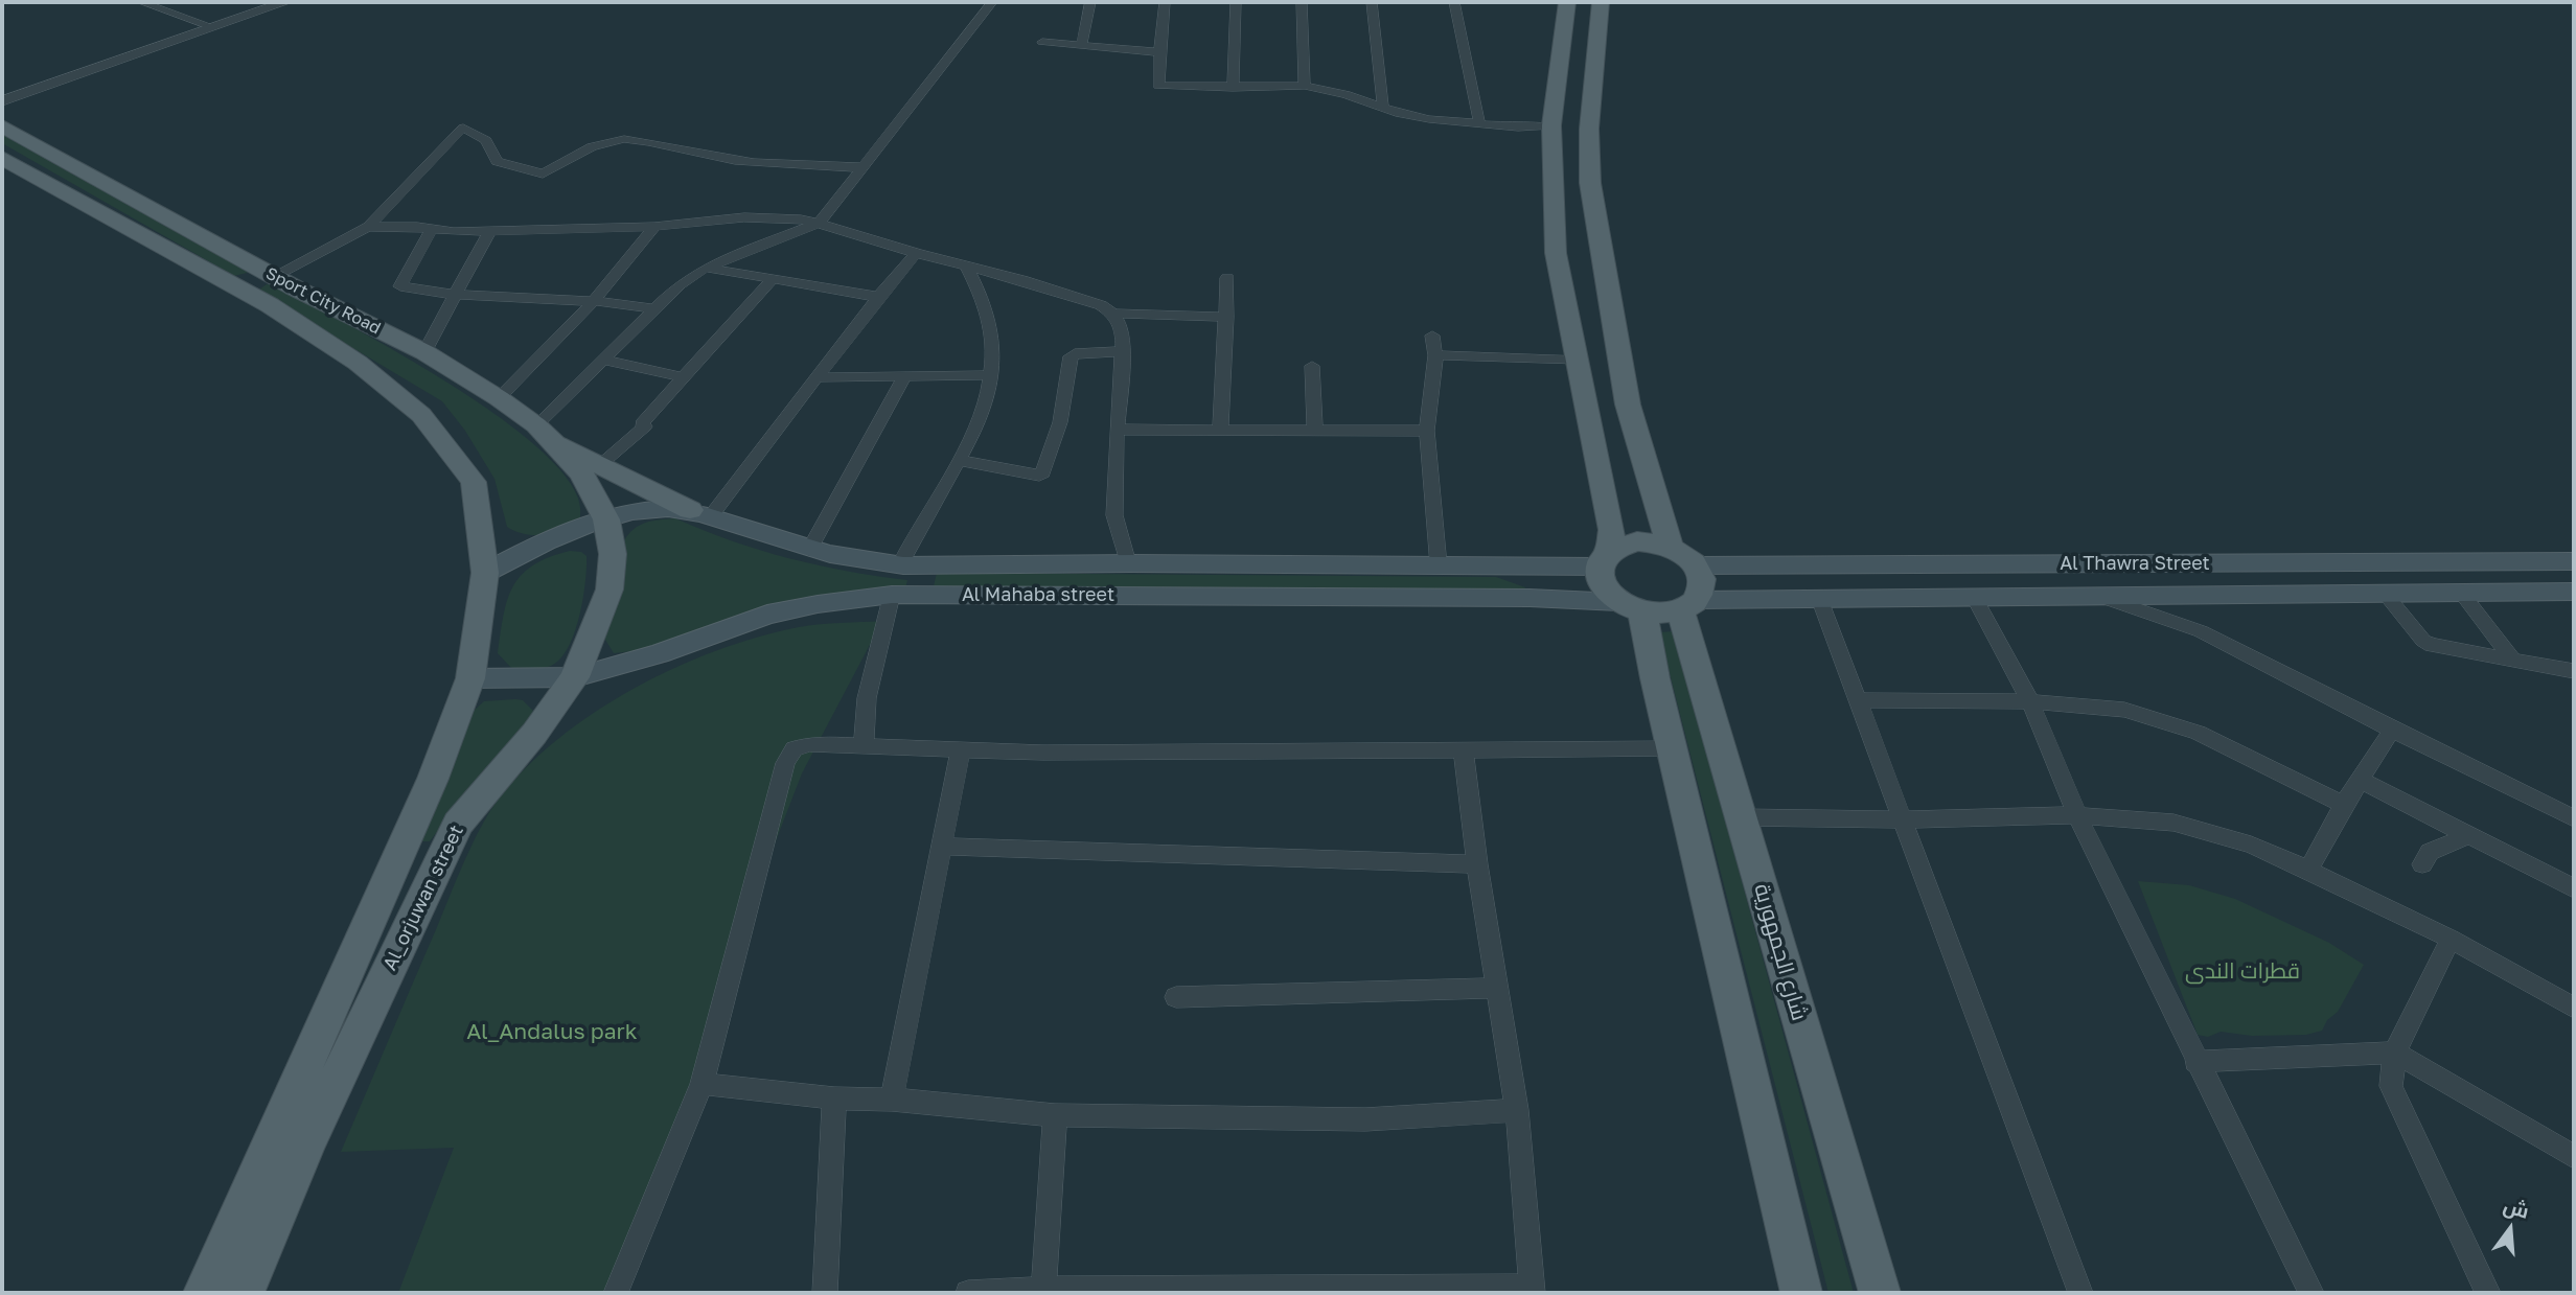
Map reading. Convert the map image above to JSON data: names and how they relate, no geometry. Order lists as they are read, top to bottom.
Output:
{
  "streets": {
    "main road": [
      "Sport City Road",
      "Al Thawra Street",
      "Al Mahaba street",
      "Al_orjuwan street",
      "شارع الجمهورية"
    ]
  },
  "crossings": [
    ["Sport City Road", "Al Mahaba street"],
    ["Sport City Road", "Al_orjuwan street"],
    ["Al Thawra Street", "Al Mahaba street"],
    ["Al Thawra Street", "شارع الجمهورية"],
    ["Al Mahaba street", "Al_orjuwan street"],
    ["Al Mahaba street", "شارع الجمهورية"]
  ],
  "parks": ["قطرات الندى", "Al_Andalus park"],
  "north": "top"
}
